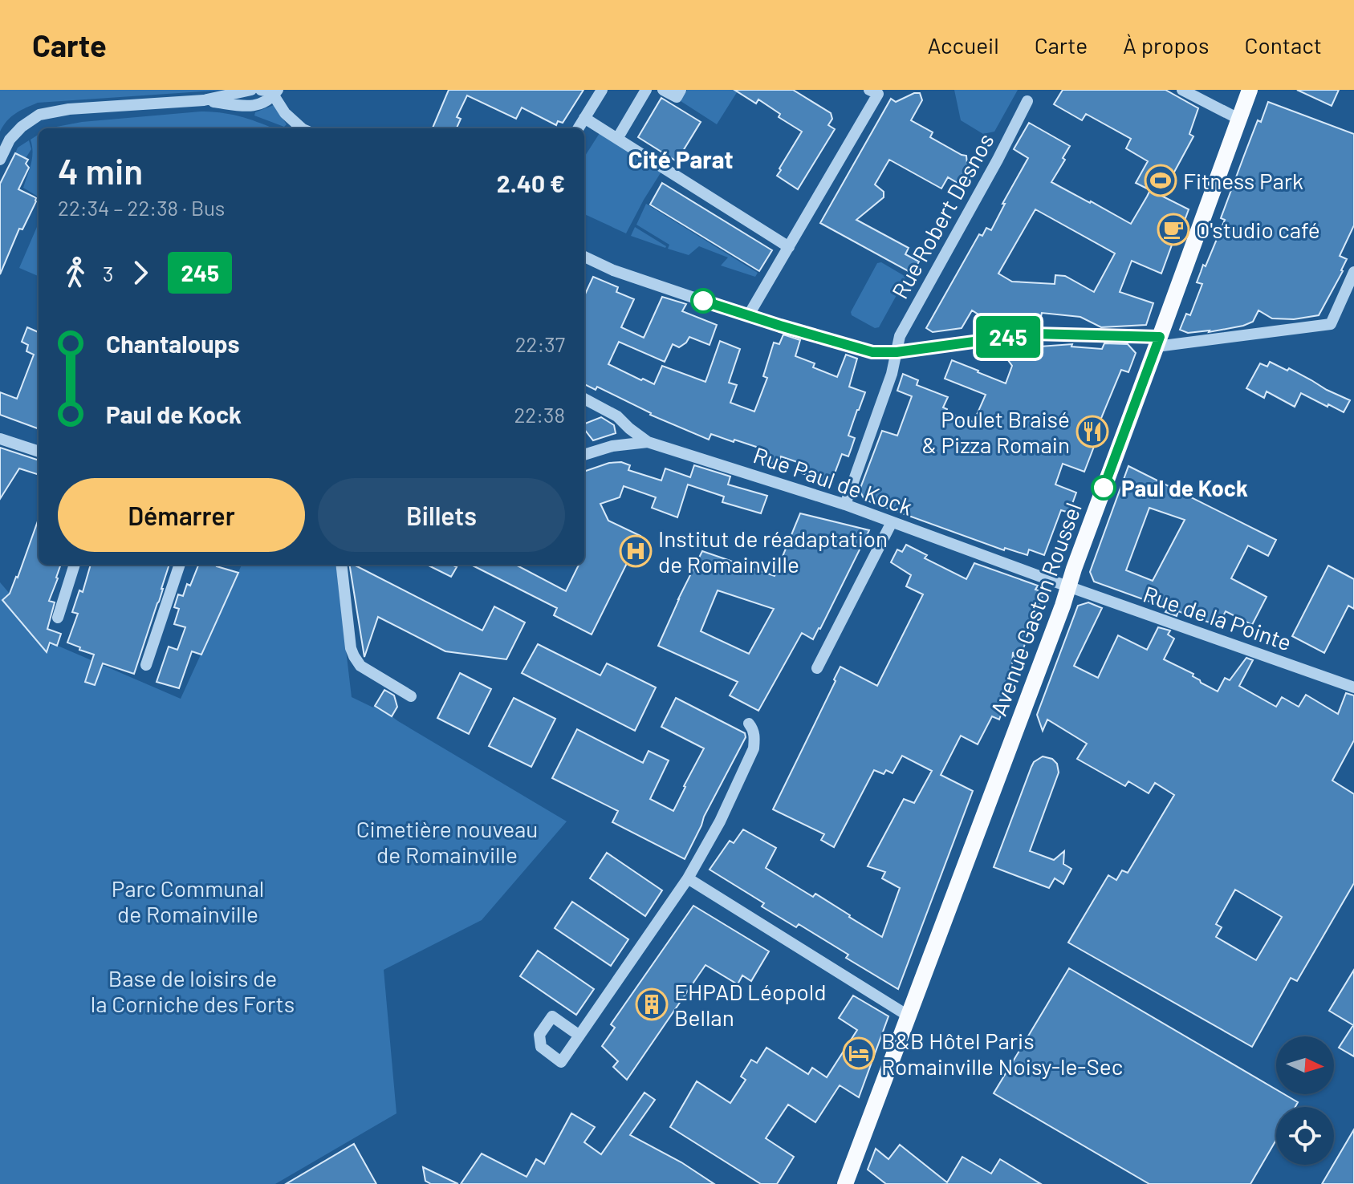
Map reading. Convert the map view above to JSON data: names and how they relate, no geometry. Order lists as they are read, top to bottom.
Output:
{
  "streets": {
    "main road": ["Avenue Gaston Roussel"],
    "street": ["Rue Robert Desnos", "Rue Paul de Kock", "Rue de la Pointe"]
  },
  "crossings": [
    ["Rue Robert Desnos", "Rue Paul de Kock"],
    ["Rue Paul de Kock", "Avenue Gaston Roussel"],
    ["Rue Paul de Kock", "Rue de la Pointe"],
    ["Avenue Gaston Roussel", "Rue de la Pointe"]
  ],
  "districts": ["Cité Parat"],
  "parks": ["Cimetière nouveau de Romainville", "Parc Communal de Romainville", "Base de loisirs de la Corniche des Forts"],
  "places": {
    "sports": ["Fitness Park"],
    "cafe": ["O'studio café"],
    "restaurant": ["Poulet Braisé & Pizza Romain"],
    "other": ["Paul de Kock"],
    "hospital": ["Institut de réadaptation de Romainville"],
    "building": ["EHPAD Léopold Bellan"],
    "hotel": ["B&B Hôtel Paris Romainville Noisy-le-Sec"]
  },
  "lines": ["bus line 245"],
  "north": "right",
  "page": {
    "header": "Carte",
    "nav": [
      "Accueil",
      "Carte",
      "À propos",
      "Contact"
    ],
    "on_map": "245",
    "heading": ["4 min", "22:34 – 22:38 · Bus", "2.40 €"],
    "legs": ["3", "245"],
    "list": [
      {
        "name": "Chantaloups",
        "value": "22:37"
      },
      {
        "name": "Paul de Kock",
        "value": "22:38"
      }
    ],
    "buttons": ["Démarrer", "Billets"]
  }
}
